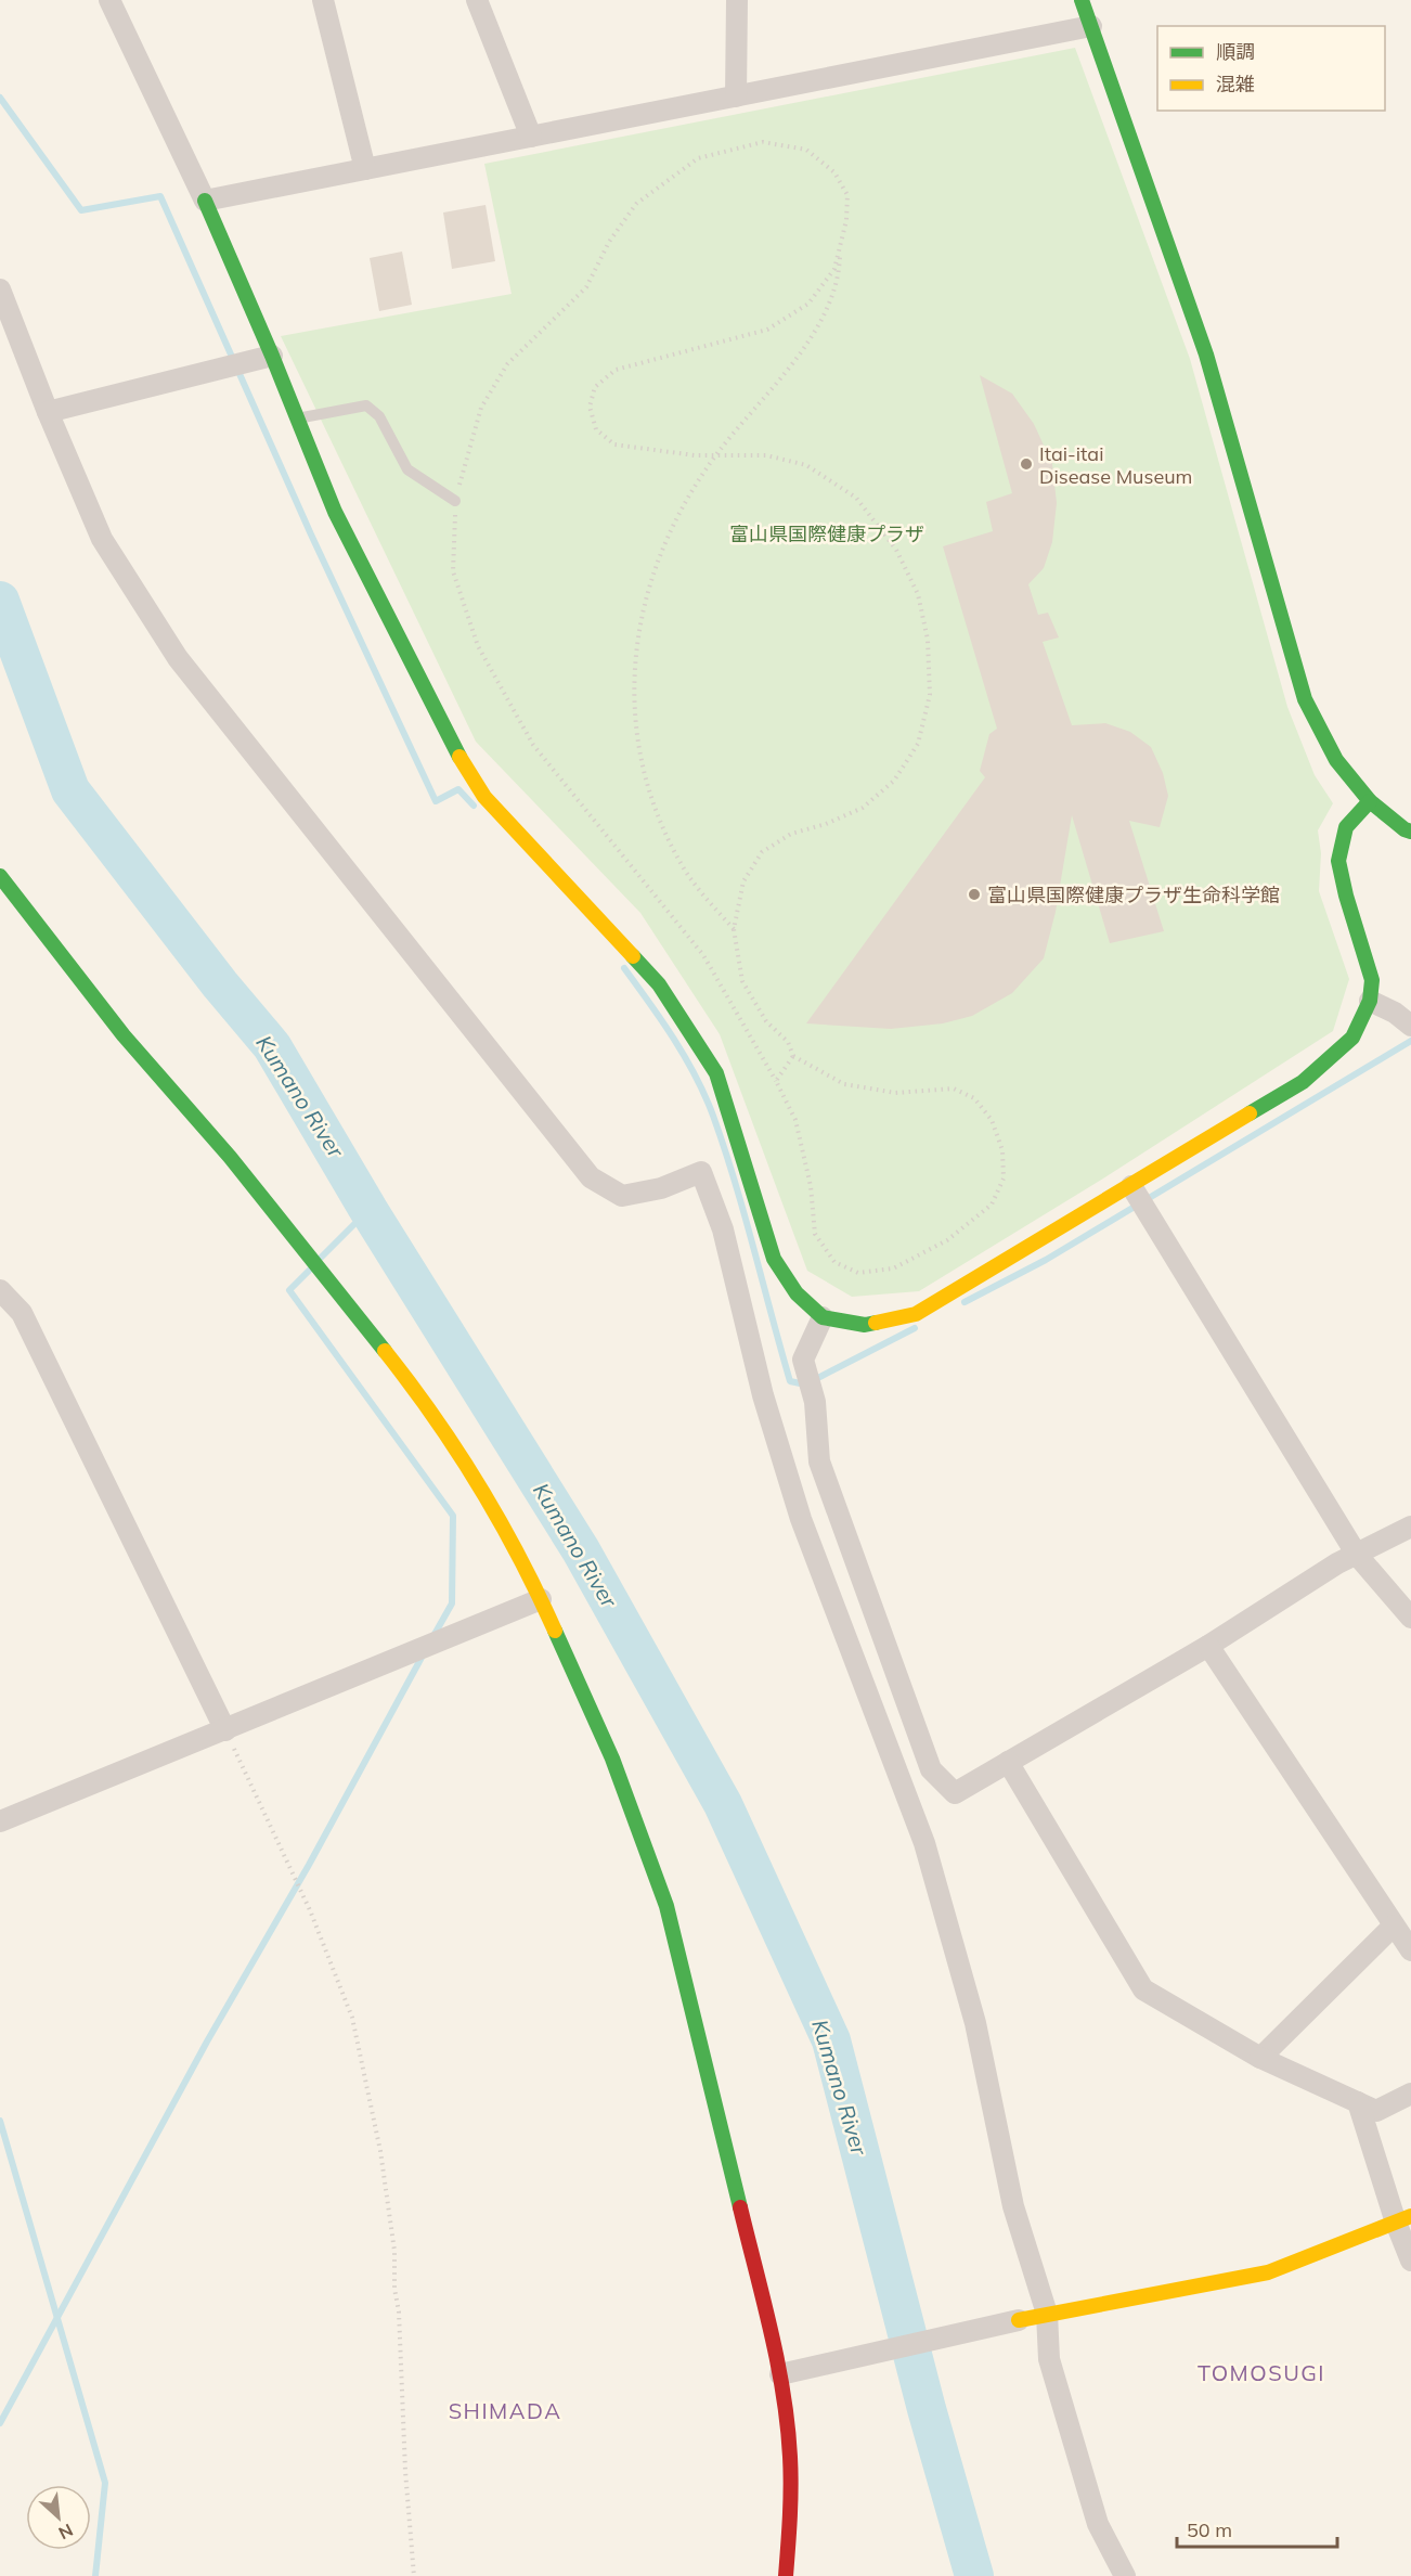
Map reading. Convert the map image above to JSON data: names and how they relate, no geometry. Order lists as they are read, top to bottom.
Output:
{
  "districts": ["TOMOSUGI", "SHIMADA"],
  "water": ["Kumano River"],
  "parks": ["富山県国際健康プラザ"],
  "places": ["Itai-itai Disease Museum", "富山県国際健康プラザ生命科学館"],
  "legend": ["順調", "混雑"],
  "scale_bar": "50 m",
  "north": "bottom right"
}
